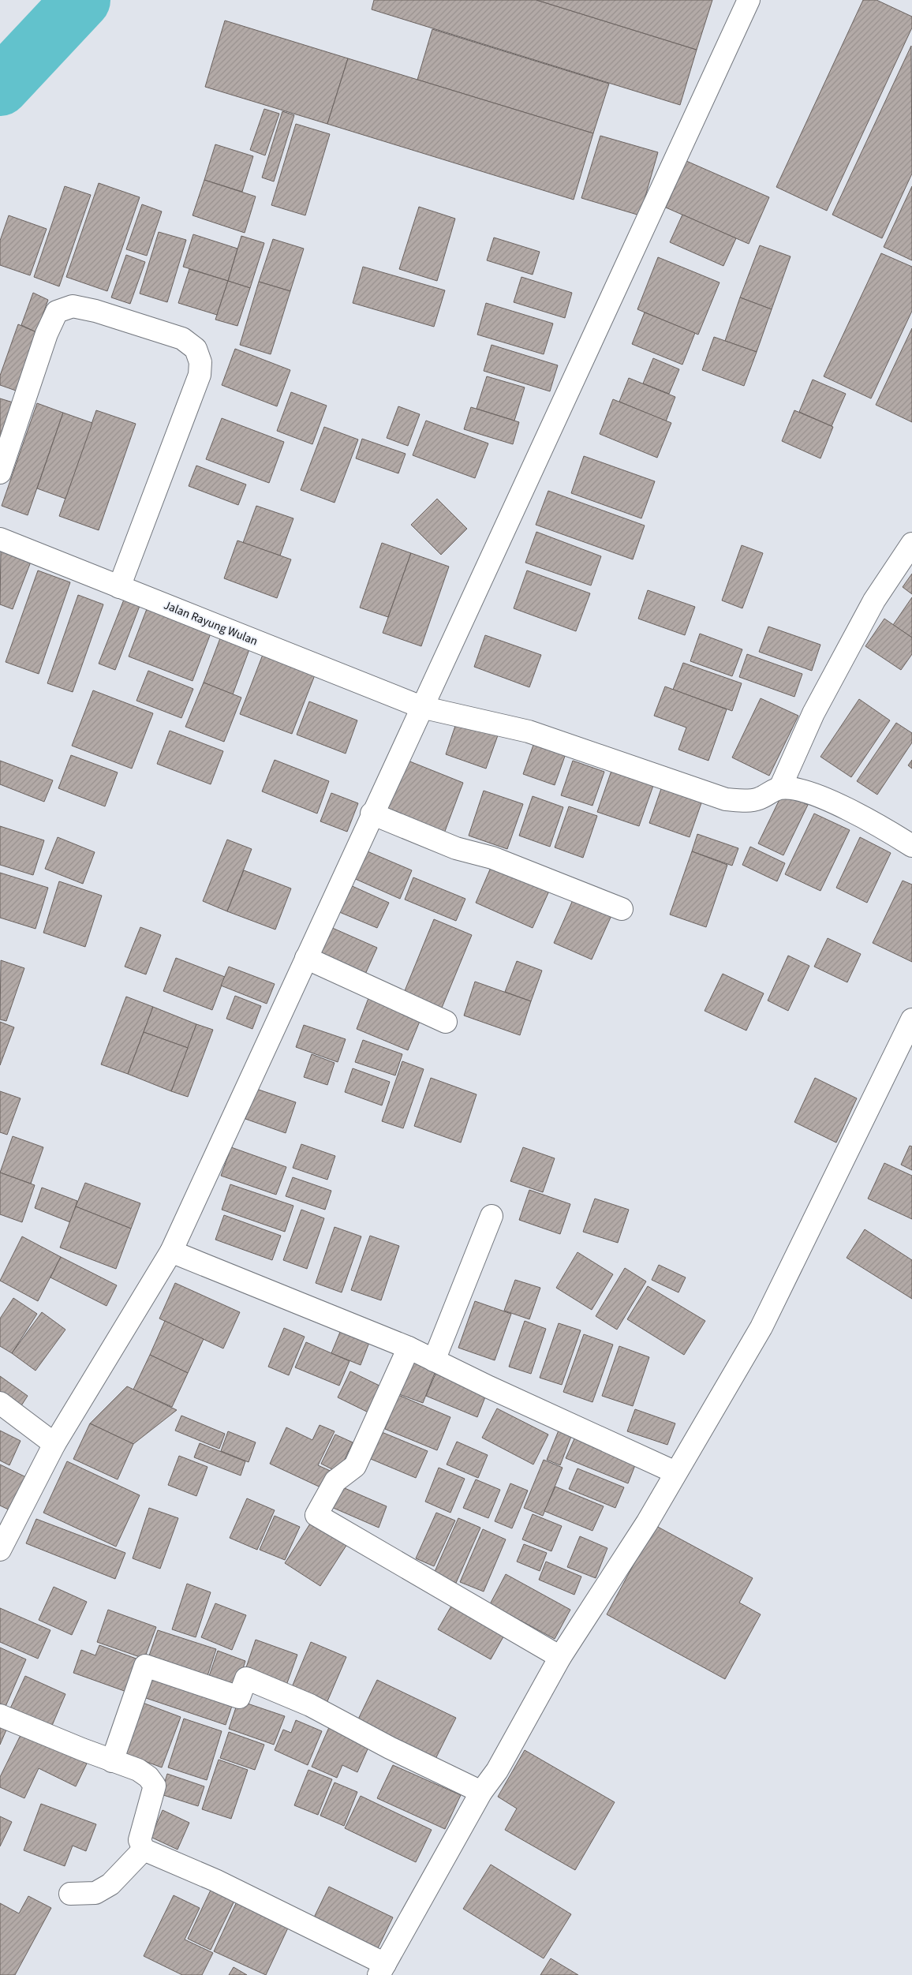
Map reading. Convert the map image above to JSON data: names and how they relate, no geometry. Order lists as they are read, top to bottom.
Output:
{
  "streets": {
    "street": ["Jalan Rayung Wulan"]
  }
}
